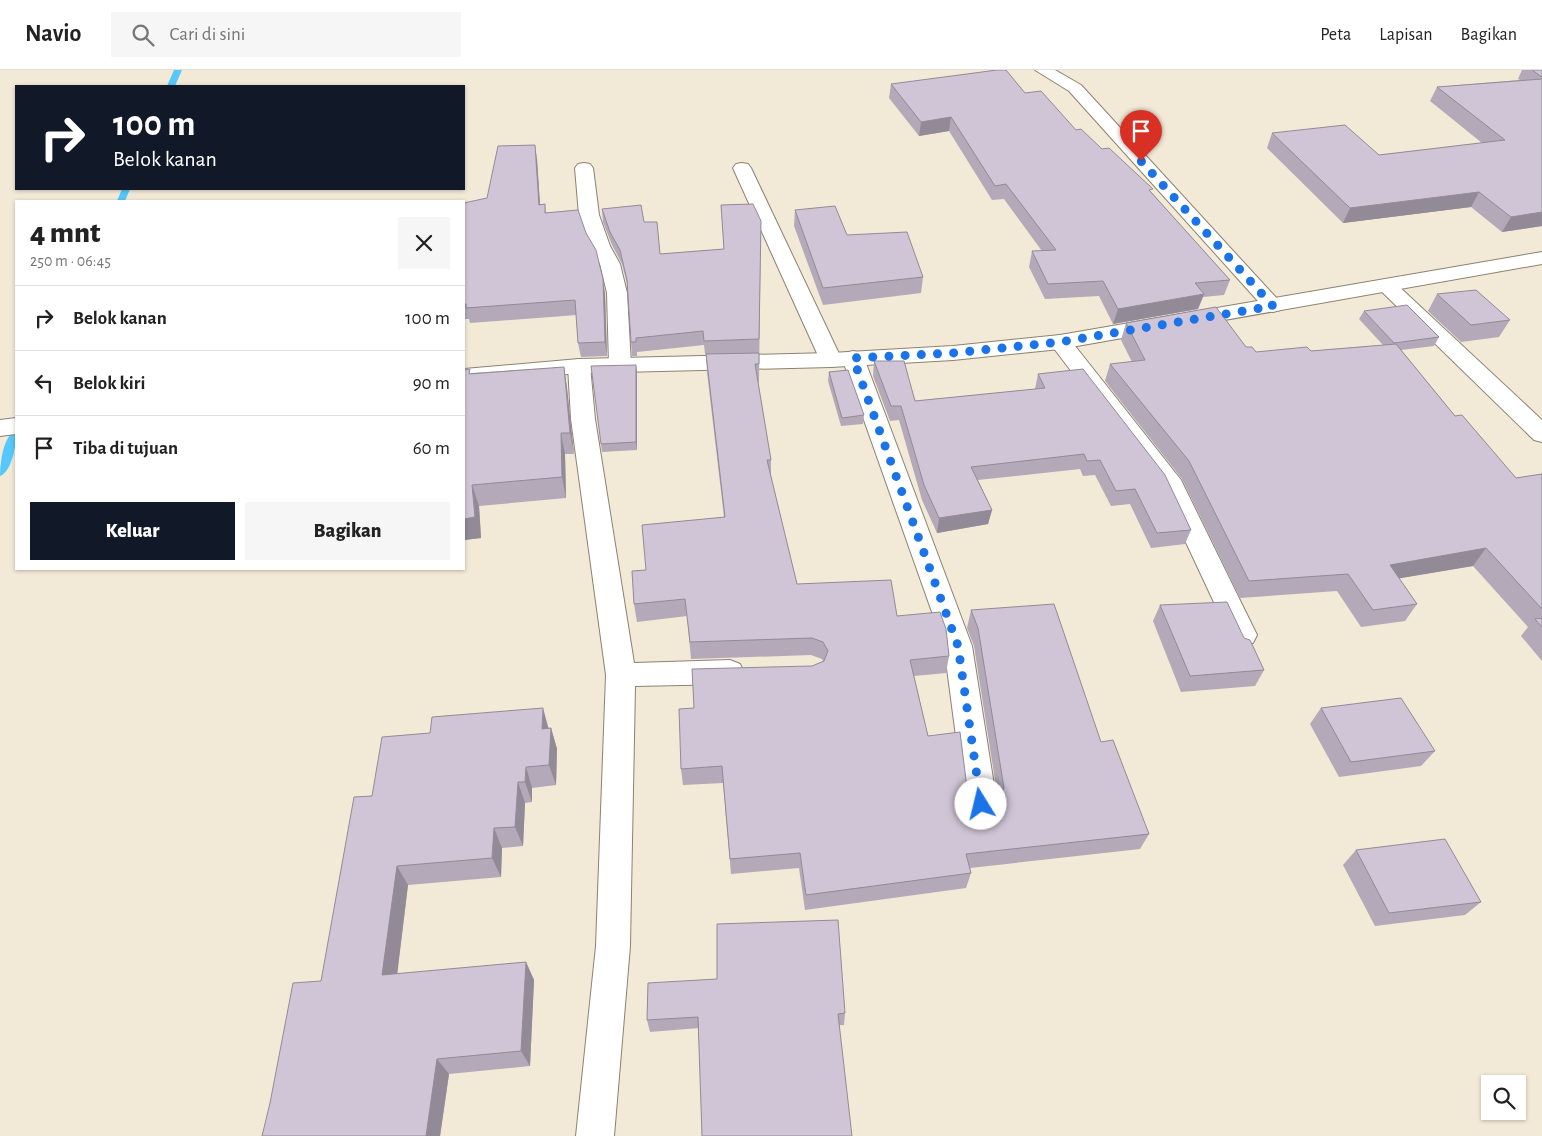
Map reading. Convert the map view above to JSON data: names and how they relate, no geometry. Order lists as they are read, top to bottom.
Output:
{
  "page": {
    "header": "Navio",
    "search": "Cari di sini",
    "nav": ["Peta", "Lapisan", "Bagikan"],
    "turn": ["100 m", "Belok kanan"],
    "heading": ["4 mnt", "250 m · 06:45"],
    "list": [
      {
        "name": "Belok kanan",
        "value": "100 m"
      },
      {
        "name": "Belok kiri",
        "value": "90 m"
      },
      {
        "name": "Tiba di tujuan",
        "value": "60 m"
      }
    ],
    "buttons": ["Keluar", "Bagikan"]
  }
}
